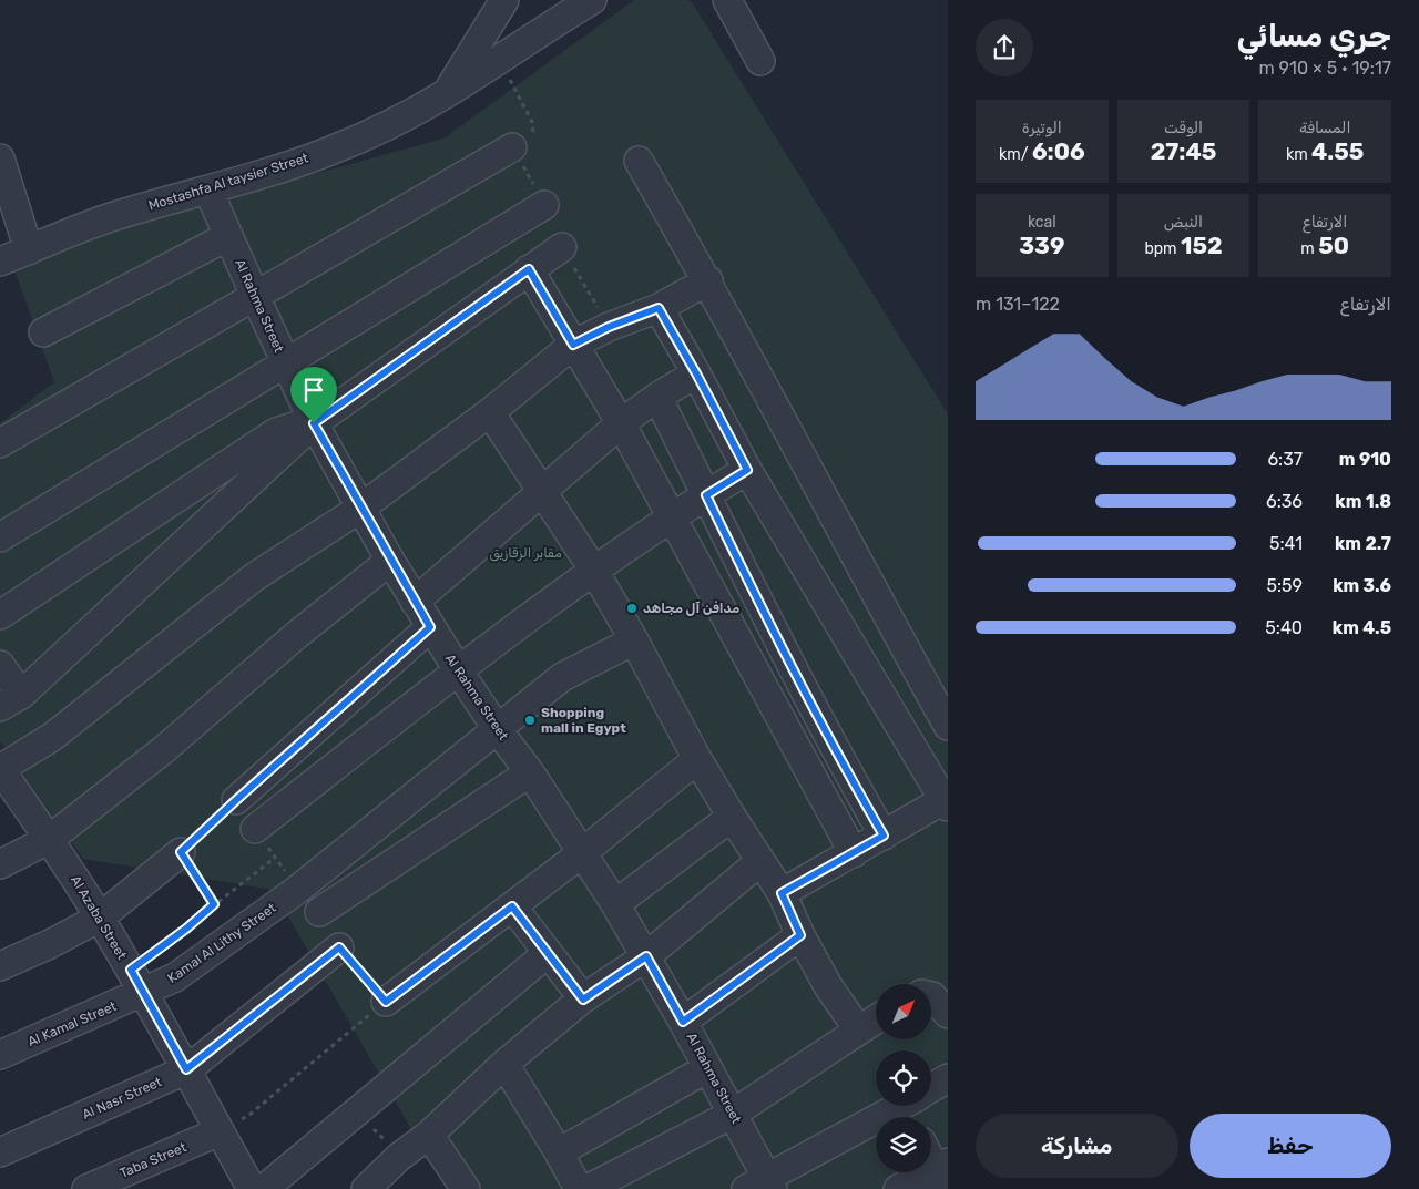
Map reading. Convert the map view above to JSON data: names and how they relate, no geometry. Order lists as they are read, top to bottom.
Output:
{
  "streets": {
    "street": [
      "Mostashfa Al taysier Street",
      "Al Rahma Street",
      "Al Azaba Street",
      "Kamal Al Lithy Street",
      "Al Kamal Street",
      "Al Nasr Street",
      "Taba Street"
    ]
  },
  "crossings": [
    ["Mostashfa Al taysier Street", "Al Rahma Street"],
    ["Al Rahma Street", "Kamal Al Lithy Street"],
    ["Al Azaba Street", "Kamal Al Lithy Street"],
    ["Al Azaba Street", "Al Kamal Street"],
    ["Al Azaba Street", "Al Nasr Street"],
    ["Al Azaba Street", "Taba Street"],
    ["Kamal Al Lithy Street", "Al Kamal Street"]
  ],
  "parks": ["مقابر الزقازيق"],
  "places": ["مدافن آل مجاهد", "Shopping mall in Egypt"],
  "north": "top right",
  "page": {
    "heading": ["جري مسائي", "19:17 · 5 × 910 m"],
    "stats": [
      ["المسافة", "4.55 km"],
      ["الوقت", "27:45"],
      ["الوتيرة", "6:06 /km"],
      ["الارتفاع", "50 m"],
      ["النبض", "152 bpm"],
      ["kcal", "339"]
    ],
    "chart": ["الارتفاع", "122–131 m"],
    "list": [
      {
        "name": "910 m",
        "note": "6:37"
      },
      {
        "name": "1.8 km",
        "note": "6:36"
      },
      {
        "name": "2.7 km",
        "note": "5:41"
      },
      {
        "name": "3.6 km",
        "note": "5:59"
      },
      {
        "name": "4.5 km",
        "note": "5:40"
      }
    ],
    "buttons": ["حفظ", "مشاركة"]
  }
}
